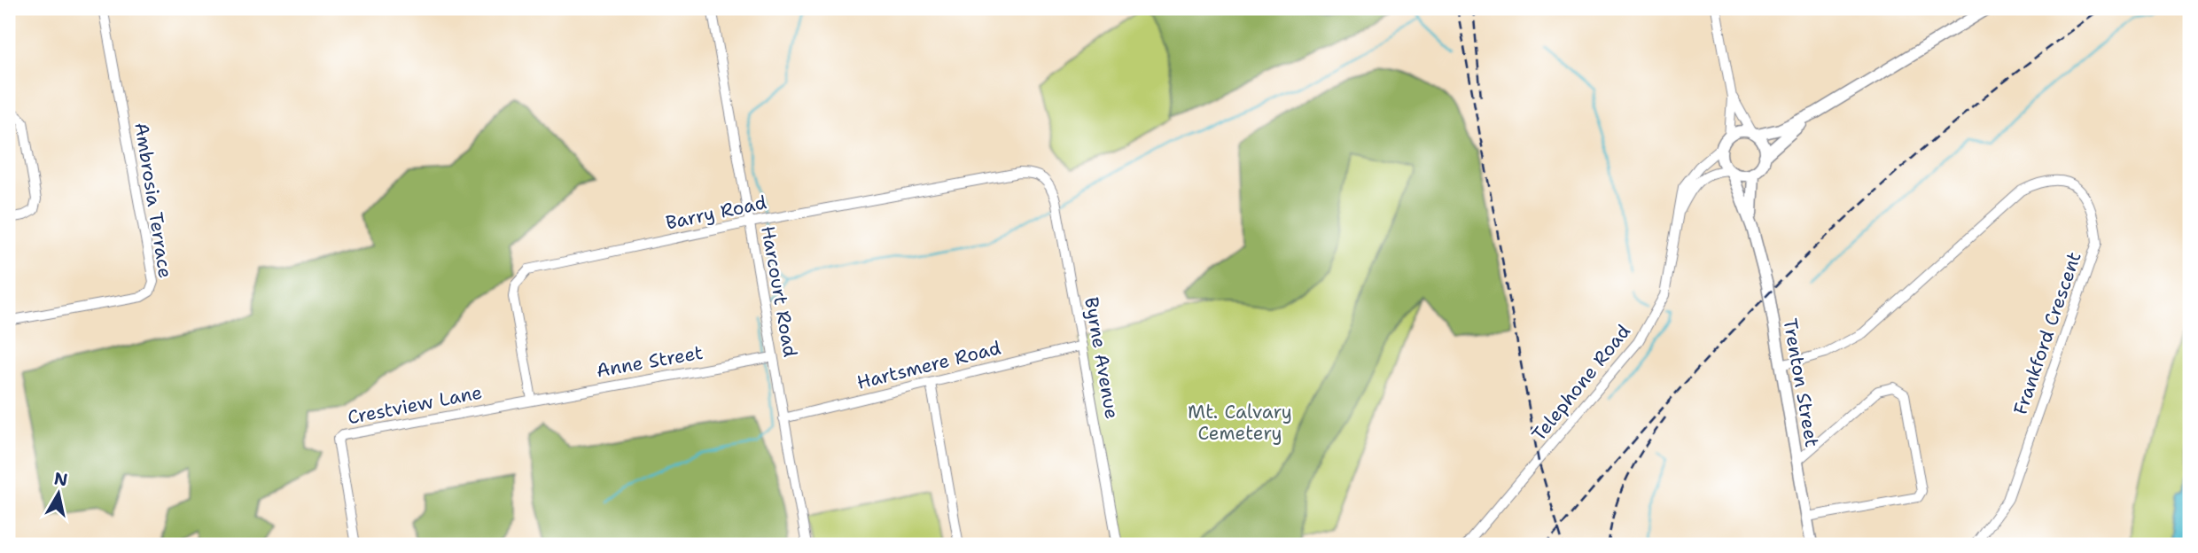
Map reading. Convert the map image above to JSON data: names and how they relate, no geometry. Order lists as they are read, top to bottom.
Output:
{
  "streets": {
    "main road": ["Trenton Street"],
    "street": [
      "Ambrosia Terrace",
      "Barry Road",
      "Harcourt Road",
      "Frankford Crescent",
      "Byrne Avenue",
      "Anne Street",
      "Hartsmere Road",
      "Telephone Road",
      "Crestview Lane"
    ]
  },
  "crossings": [
    ["Barry Road", "Harcourt Road"],
    ["Barry Road", "Byrne Avenue"],
    ["Barry Road", "Anne Street"],
    ["Barry Road", "Crestview Lane"],
    ["Harcourt Road", "Anne Street"],
    ["Harcourt Road", "Hartsmere Road"],
    ["Frankford Crescent", "Trenton Street"],
    ["Byrne Avenue", "Hartsmere Road"],
    ["Anne Street", "Crestview Lane"],
    ["Telephone Road", "Trenton Street"]
  ],
  "parks": ["Mt. Calvary Cemetery"],
  "north": "top"
}
